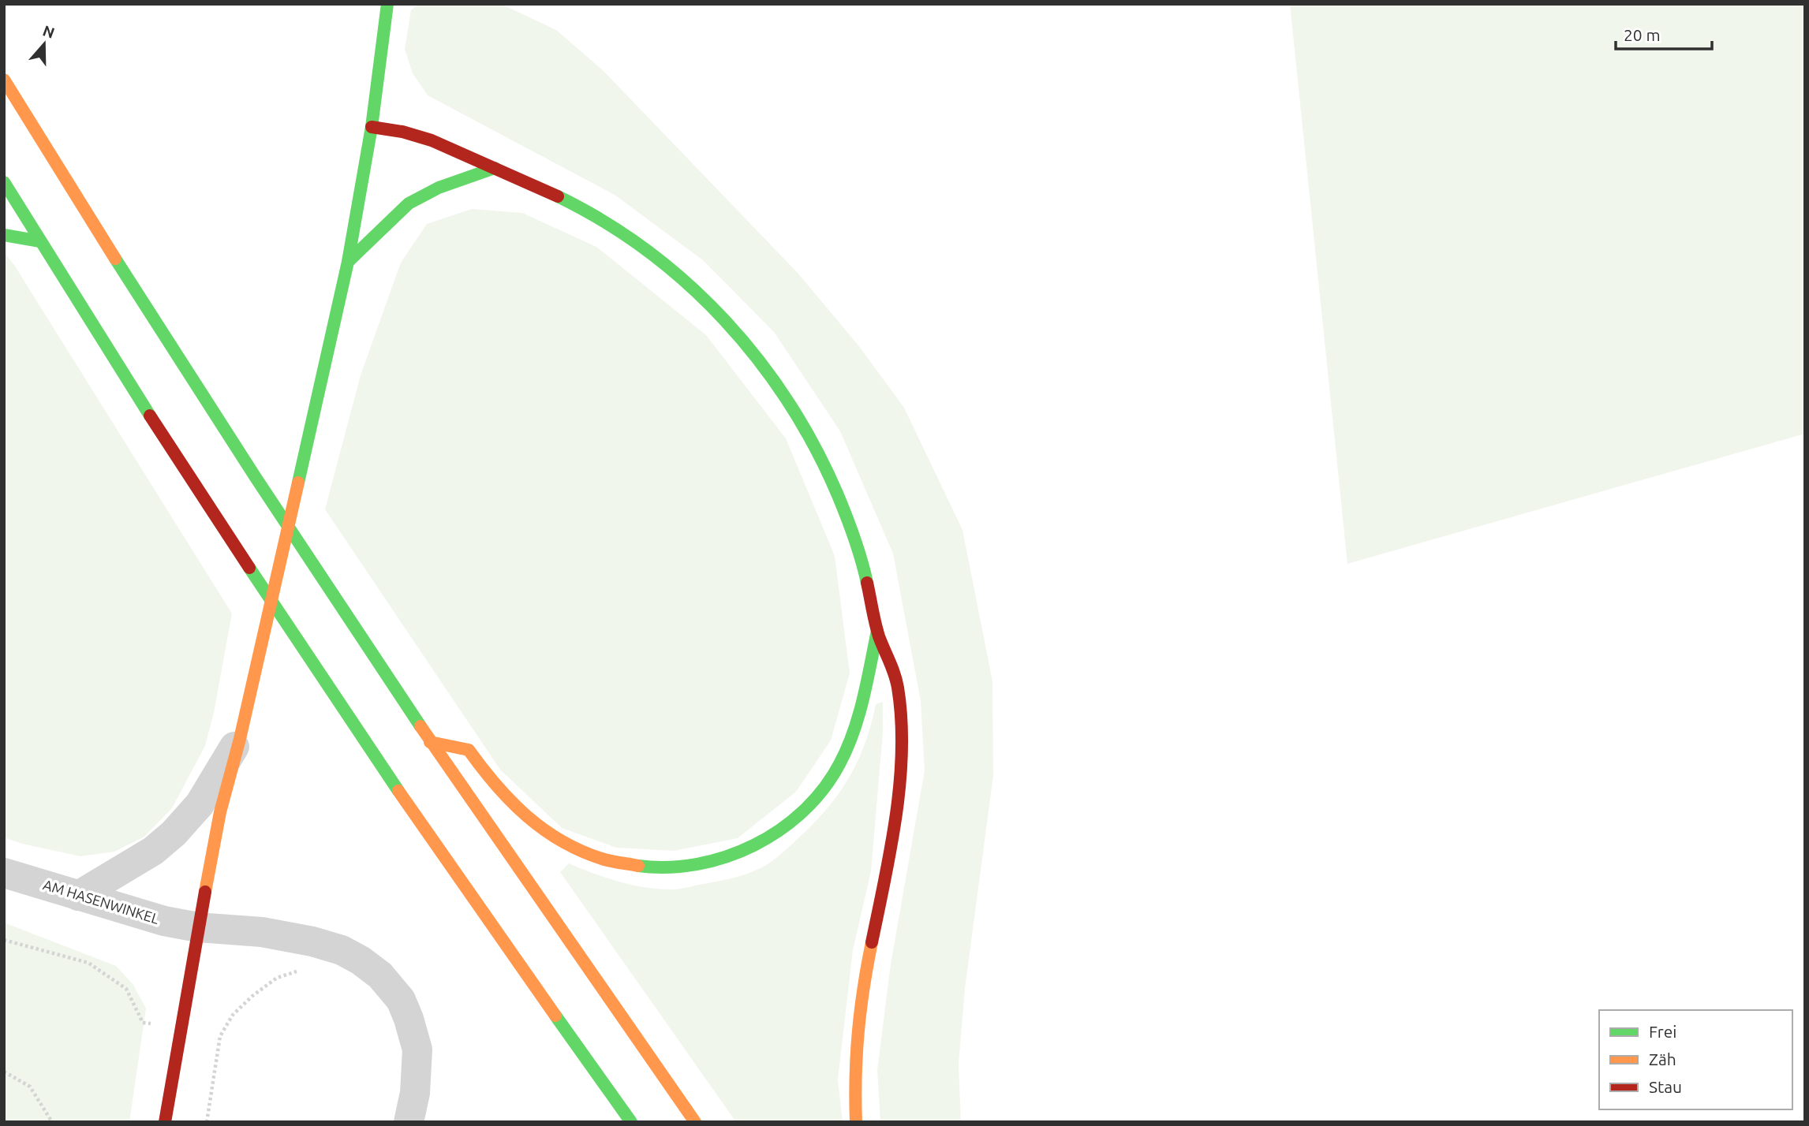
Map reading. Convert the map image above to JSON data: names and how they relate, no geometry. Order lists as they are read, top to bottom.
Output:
{
  "streets": {
    "street": ["AM HASENWINKEL"]
  },
  "legend": ["Frei", "Zäh", "Stau"],
  "scale_bar": "20 m",
  "north": "top"
}
